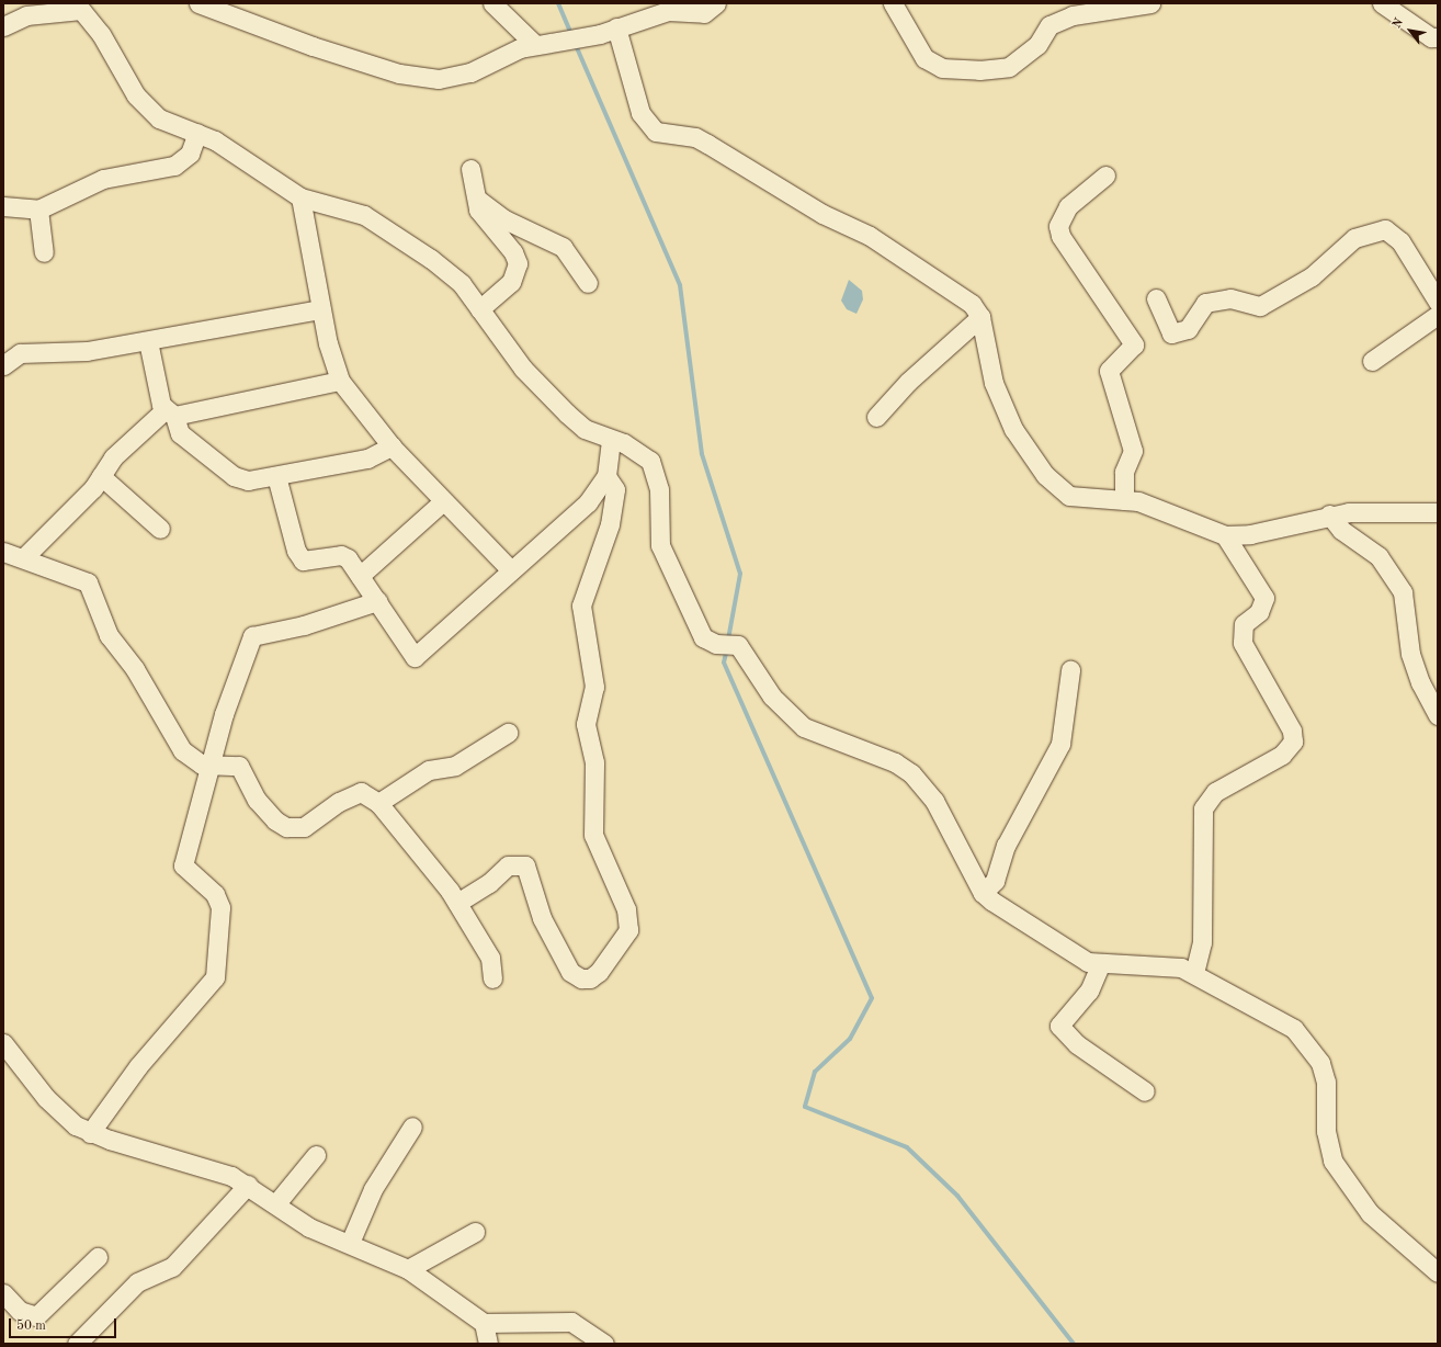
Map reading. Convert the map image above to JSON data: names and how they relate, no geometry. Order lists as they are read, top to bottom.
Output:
{
  "scale_bar": "50 m",
  "north": "top left"
}
